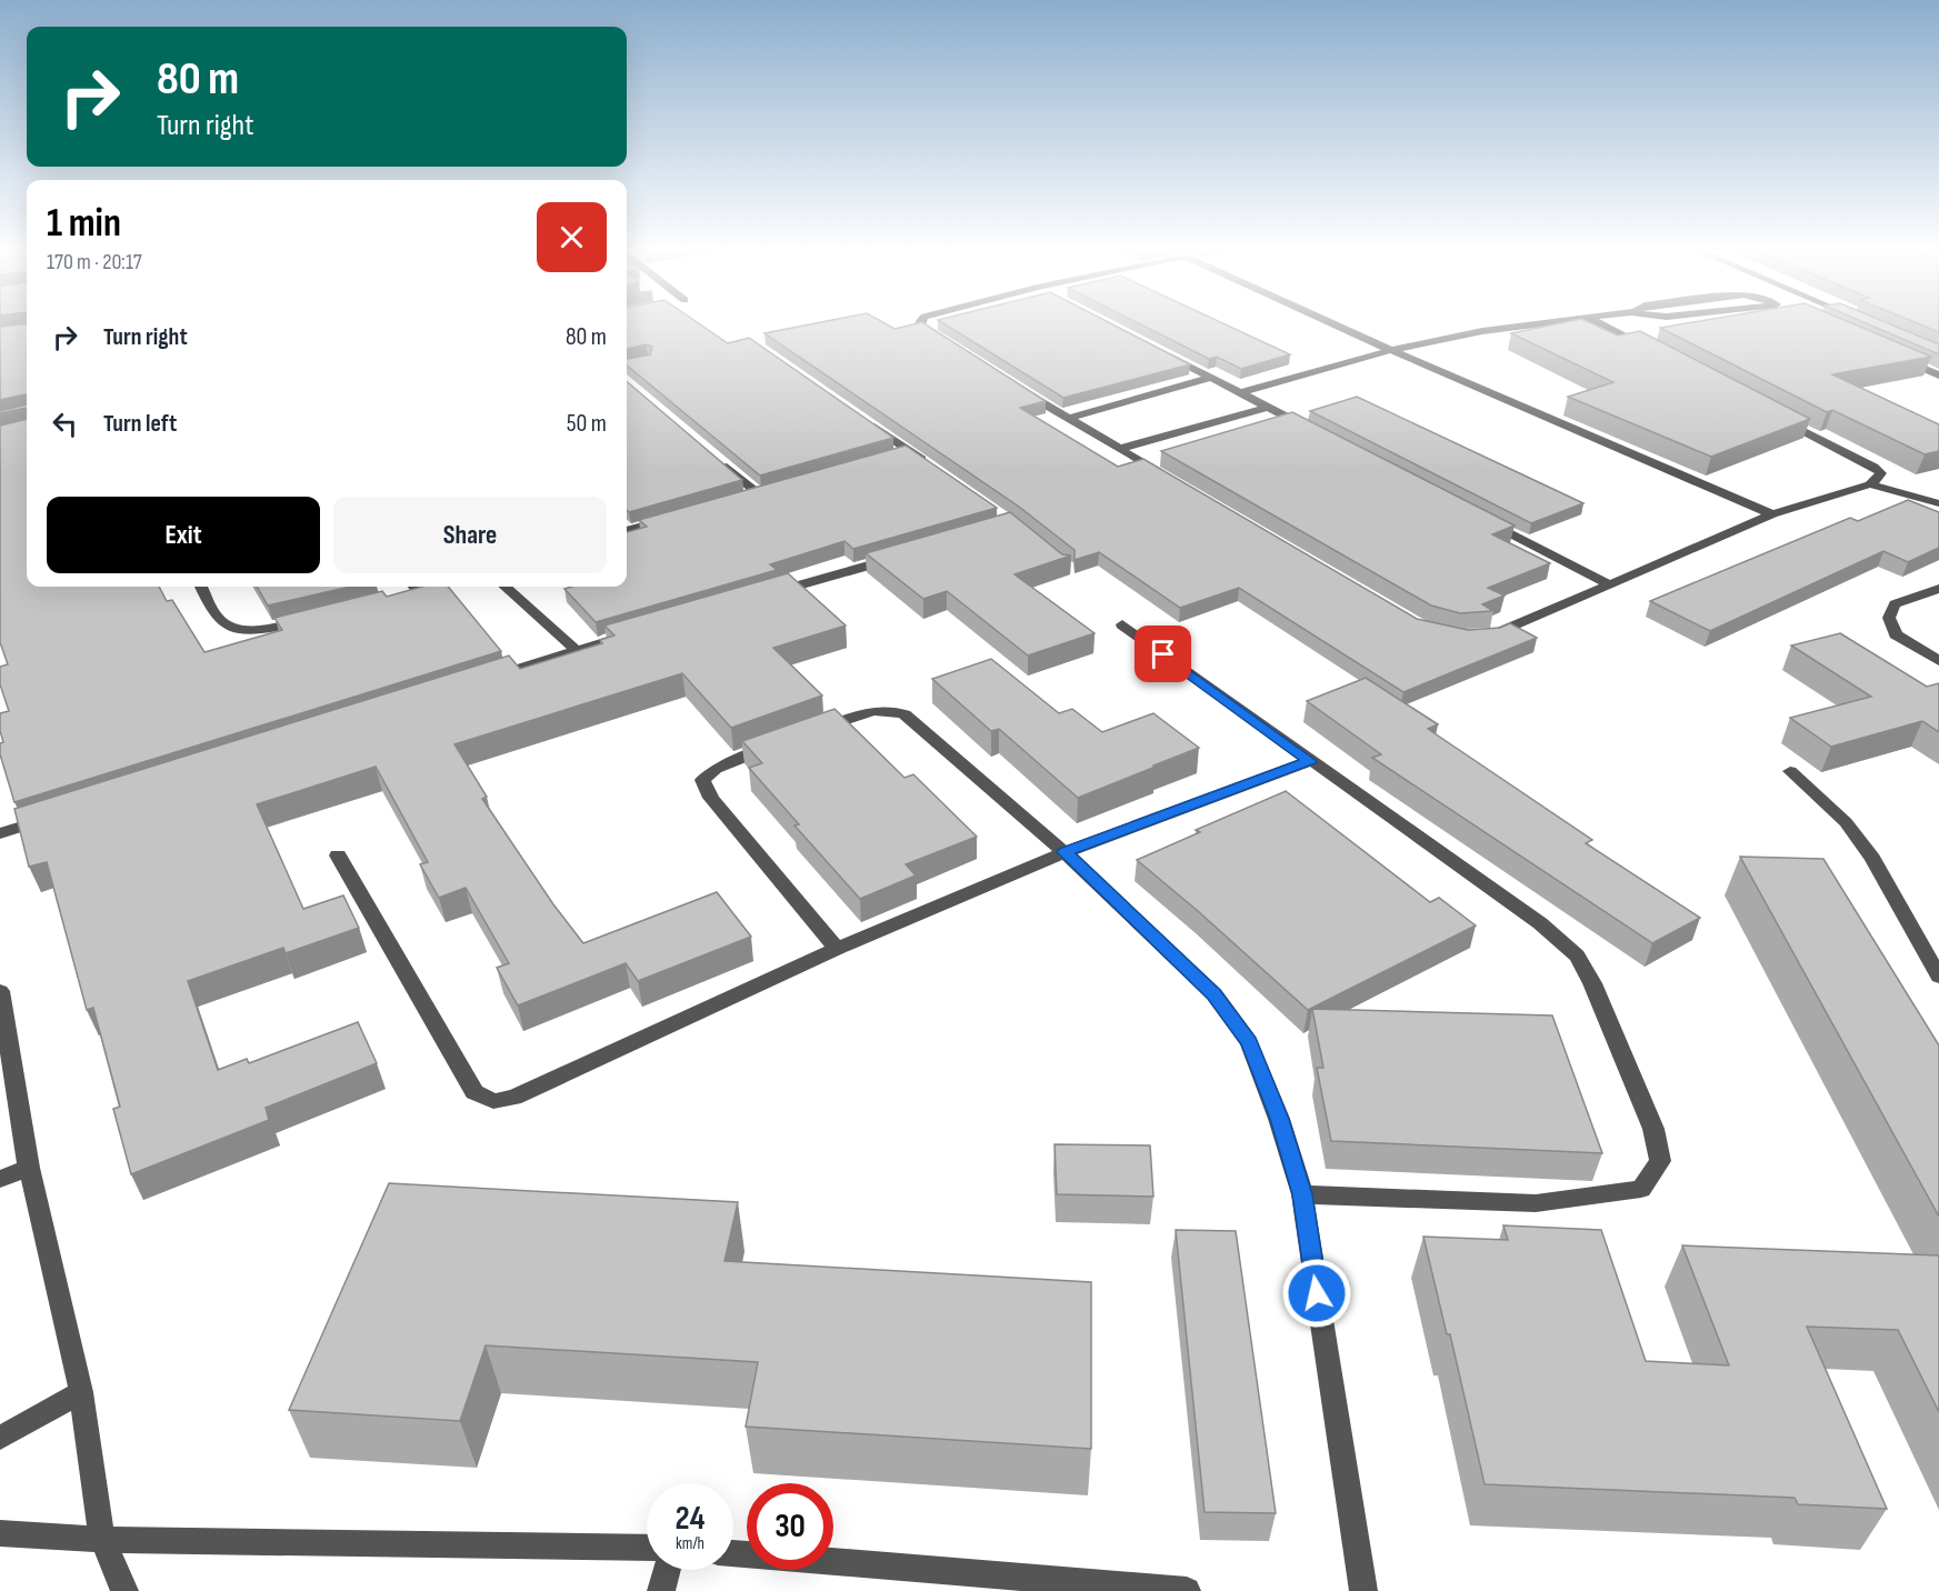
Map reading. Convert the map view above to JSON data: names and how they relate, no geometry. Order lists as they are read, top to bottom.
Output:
{
  "page": {
    "turn": ["80 m", "Turn right"],
    "heading": ["1 min", "170 m · 20:17"],
    "list": [
      {
        "name": "Turn right",
        "value": "80 m"
      },
      {
        "name": "Turn left",
        "value": "50 m"
      }
    ],
    "buttons": ["Exit", "Share"],
    "speed": "24 km/h",
    "limit": "30"
  }
}
